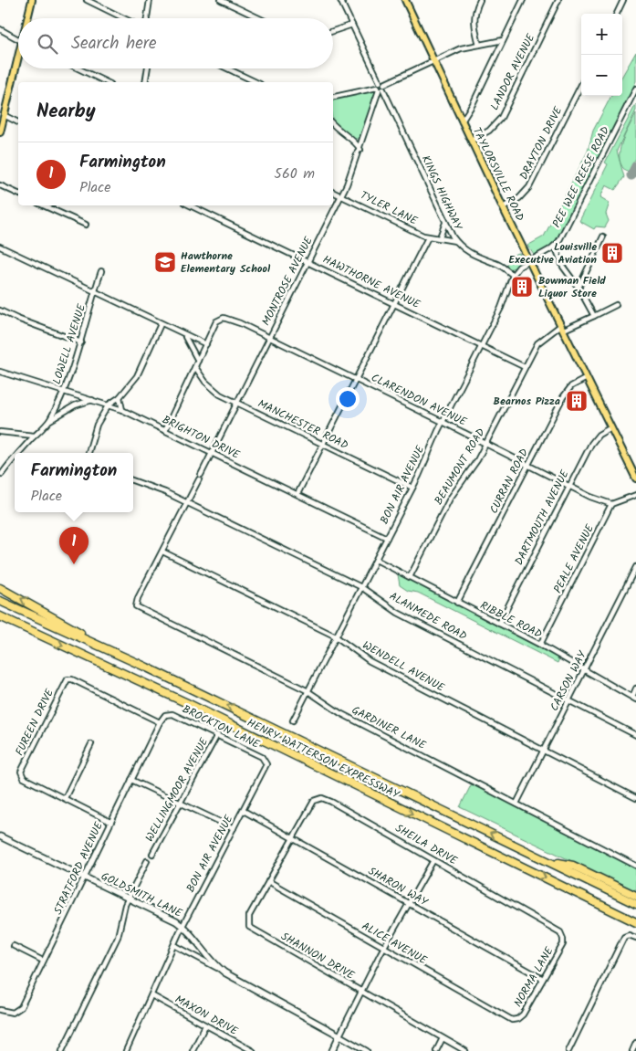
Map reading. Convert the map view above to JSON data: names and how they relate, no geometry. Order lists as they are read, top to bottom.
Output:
{
  "streets": {
    "highway": ["HENRY WATTERSON EXPRESSWAY"],
    "main road": ["TAYLORSVILLE ROAD"],
    "street": [
      "LANDOR AVENUE",
      "DRAYTON DRIVE",
      "PEE WEE REESE ROAD",
      "KINGS HIGHWAY",
      "TYLER LANE",
      "MONTROSE AVENUE",
      "HAWTHORNE AVENUE",
      "LOWELL AVENUE",
      "CLARENDON AVENUE",
      "MANCHESTER ROAD",
      "BRIGHTON DRIVE",
      "BEAUMONT ROAD",
      "CURRAN ROAD",
      "BON AIR AVENUE",
      "DARTMOUTH AVENUE",
      "PEALE AVENUE",
      "ALANMEDE ROAD",
      "RIBBLE ROAD",
      "WENDELL AVENUE",
      "CARSON WAY",
      "FUREEN DRIVE",
      "BROCKTON LANE",
      "GARDINER LANE",
      "WELLINGMOOR AVENUE",
      "SHEILA DRIVE",
      "STRATFORD AVENUE",
      "SHARON WAY",
      "GOLDSMITH LANE",
      "ALICE AVENUE",
      "SHANNON DRIVE",
      "NORMA LANE",
      "MAXON DRIVE"
    ]
  },
  "crossings": [
    ["LANDOR AVENUE", "TAYLORSVILLE ROAD"],
    ["DRAYTON DRIVE", "TAYLORSVILLE ROAD"],
    ["TAYLORSVILLE ROAD", "PEE WEE REESE ROAD"],
    ["TAYLORSVILLE ROAD", "BEAUMONT ROAD"],
    ["TAYLORSVILLE ROAD", "CURRAN ROAD"],
    ["TAYLORSVILLE ROAD", "DARTMOUTH AVENUE"],
    ["KINGS HIGHWAY", "TYLER LANE"],
    ["KINGS HIGHWAY", "MONTROSE AVENUE"],
    ["KINGS HIGHWAY", "BON AIR AVENUE"],
    ["TYLER LANE", "MONTROSE AVENUE"],
    ["MONTROSE AVENUE", "HAWTHORNE AVENUE"],
    ["MONTROSE AVENUE", "CLARENDON AVENUE"],
    ["MONTROSE AVENUE", "MANCHESTER ROAD"],
    ["MONTROSE AVENUE", "BRIGHTON DRIVE"],
    ["MONTROSE AVENUE", "ALANMEDE ROAD"],
    ["MONTROSE AVENUE", "WENDELL AVENUE"],
    ["MONTROSE AVENUE", "GARDINER LANE"],
    ["HAWTHORNE AVENUE", "BEAUMONT ROAD"],
    ["HAWTHORNE AVENUE", "BON AIR AVENUE"],
    ["LOWELL AVENUE", "BRIGHTON DRIVE"],
    ["CLARENDON AVENUE", "BEAUMONT ROAD"],
    ["CLARENDON AVENUE", "CURRAN ROAD"],
    ["CLARENDON AVENUE", "BON AIR AVENUE"],
    ["CLARENDON AVENUE", "DARTMOUTH AVENUE"],
    ["CLARENDON AVENUE", "PEALE AVENUE"],
    ["MANCHESTER ROAD", "BON AIR AVENUE"],
    ["BRIGHTON DRIVE", "BON AIR AVENUE"],
    ["BEAUMONT ROAD", "RIBBLE ROAD"],
    ["CURRAN ROAD", "RIBBLE ROAD"],
    ["BON AIR AVENUE", "ALANMEDE ROAD"],
    ["BON AIR AVENUE", "RIBBLE ROAD"],
    ["BON AIR AVENUE", "WENDELL AVENUE"],
    ["BON AIR AVENUE", "BROCKTON LANE"],
    ["BON AIR AVENUE", "GARDINER LANE"],
    ["BON AIR AVENUE", "SHARON WAY"],
    ["BON AIR AVENUE", "GOLDSMITH LANE"],
    ["BON AIR AVENUE", "MAXON DRIVE"],
    ["DARTMOUTH AVENUE", "RIBBLE ROAD"],
    ["PEALE AVENUE", "RIBBLE ROAD"],
    ["ALANMEDE ROAD", "CARSON WAY"],
    ["RIBBLE ROAD", "CARSON WAY"],
    ["WENDELL AVENUE", "CARSON WAY"],
    ["CARSON WAY", "GARDINER LANE"],
    ["FUREEN DRIVE", "STRATFORD AVENUE"],
    ["BROCKTON LANE", "WELLINGMOOR AVENUE"],
    ["BROCKTON LANE", "STRATFORD AVENUE"],
    ["SHEILA DRIVE", "SHARON WAY"],
    ["SHEILA DRIVE", "SHANNON DRIVE"],
    ["SHEILA DRIVE", "NORMA LANE"],
    ["STRATFORD AVENUE", "GOLDSMITH LANE"],
    ["SHARON WAY", "SHANNON DRIVE"],
    ["SHARON WAY", "NORMA LANE"],
    ["ALICE AVENUE", "SHANNON DRIVE"],
    ["ALICE AVENUE", "NORMA LANE"]
  ],
  "places": {
    "building": ["Louisville Executive Aviation", "Bowman Field Liquor Store", "Bearnos Pizza"],
    "school or university": ["Hawthorne Elementary School"]
  },
  "page": {
    "map_buttons": ["+", "−"],
    "search": "Search here",
    "heading": "Nearby",
    "list": [
      {
        "mark": "1",
        "name": "Farmington",
        "note": "Place",
        "value": "560 m"
      }
    ],
    "popup": ["Farmington", "Place"],
    "pins": "1"
  }
}
